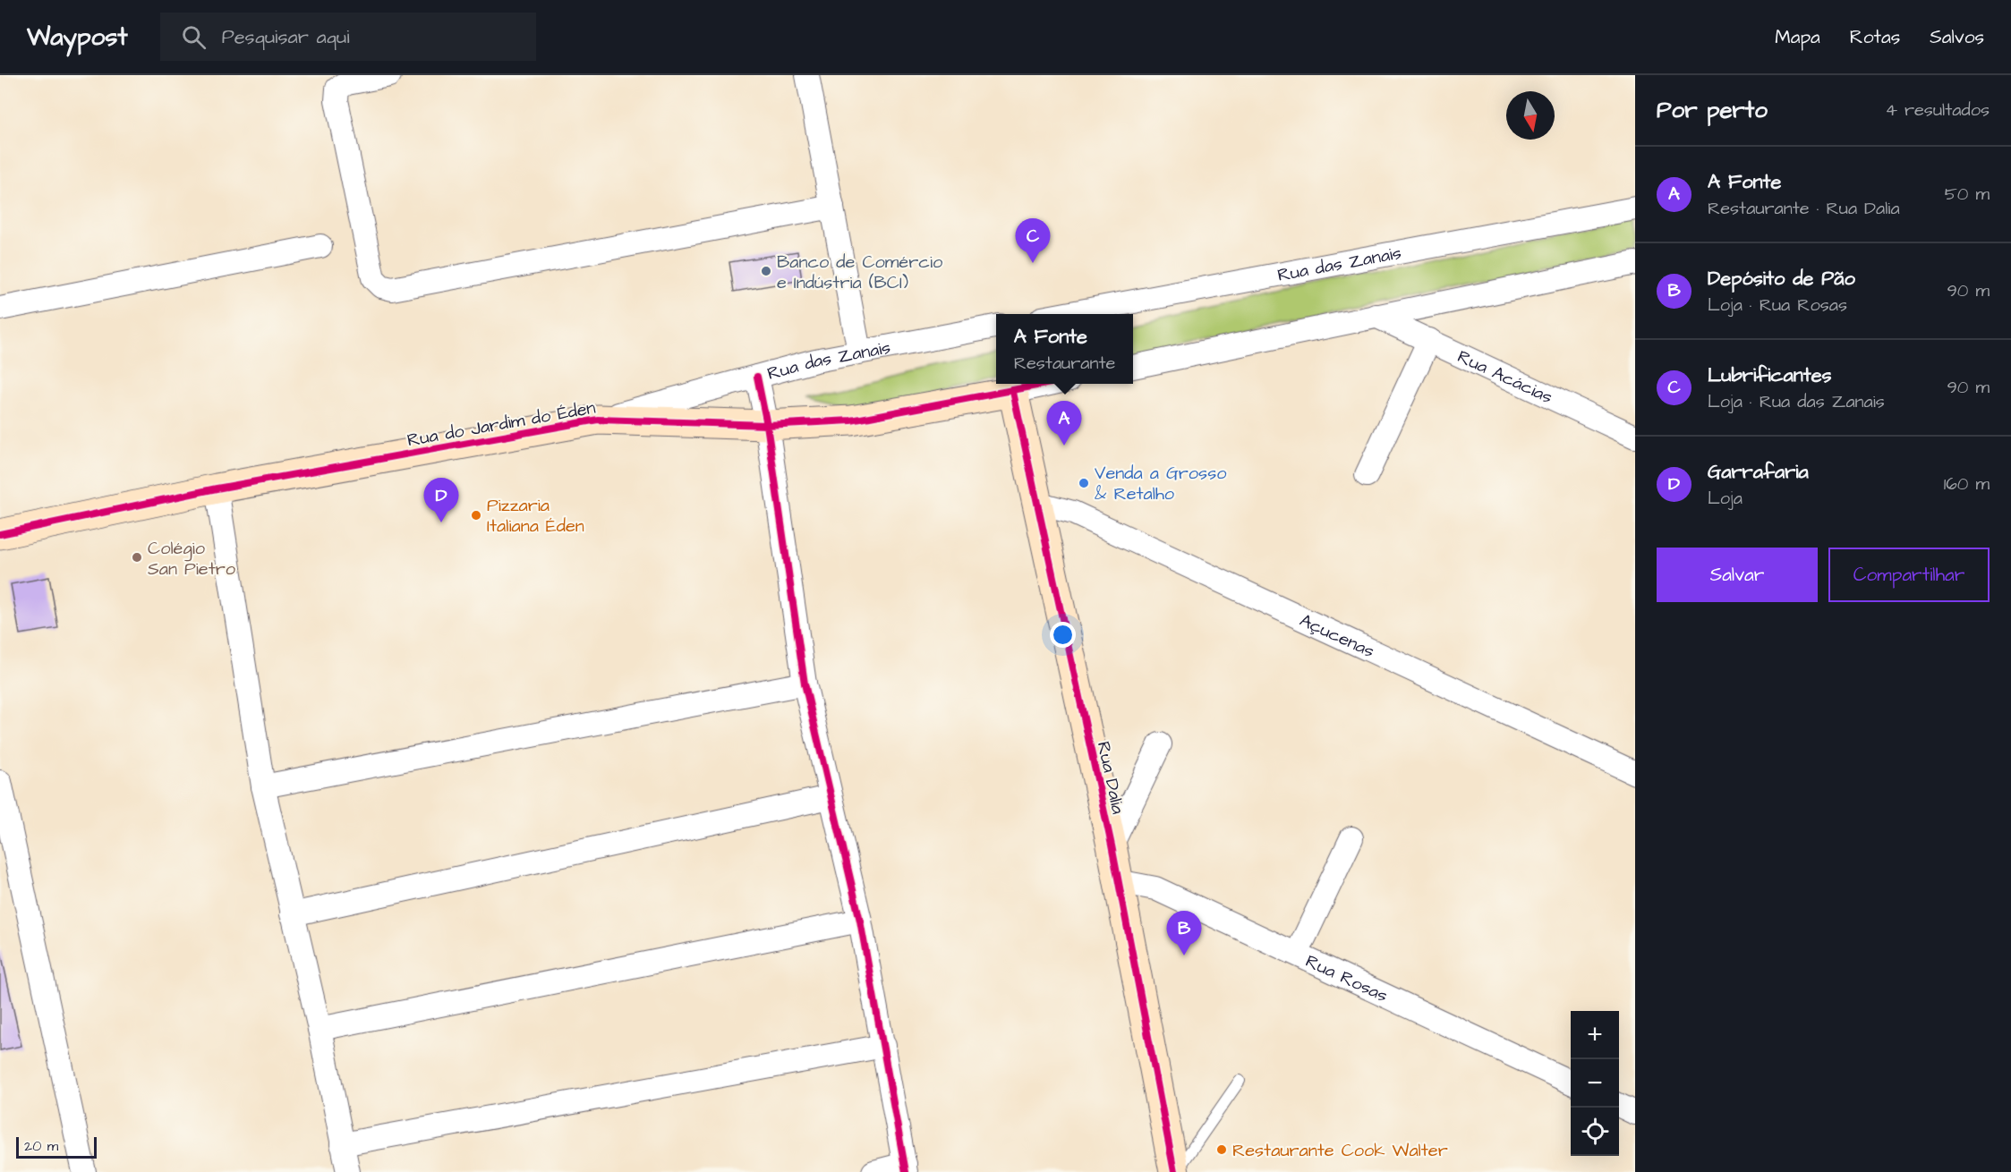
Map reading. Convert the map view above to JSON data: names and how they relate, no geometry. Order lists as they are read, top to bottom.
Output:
{
  "streets": {
    "street": [
      "Rua das Zanais",
      "Rua Acácias",
      "Rua do Jardim do Éden",
      "Açucenas",
      "Rua Dalia",
      "Rua Rosas"
    ]
  },
  "crossings": [
    ["Rua das Zanais", "Rua do Jardim do Éden"],
    ["Rua do Jardim do Éden", "Rua Dalia"],
    ["Açucenas", "Rua Dalia"],
    ["Rua Dalia", "Rua Rosas"]
  ],
  "places": [
    "Banco de Comércio e Indústria (BCI)",
    "Venda a Grosso & Retalho",
    "Pizzaria Italiana Éden",
    "Colégio San Pietro",
    "Restaurante Cook Walter"
  ],
  "scale_bar": "20 m",
  "north": "bottom",
  "page": {
    "header": "Waypost",
    "search": "Pesquisar aqui",
    "nav": ["Mapa", "Rotas", "Salvos"],
    "heading": ["Por perto", "4 resultados"],
    "list": [
      {
        "mark": "A",
        "name": "A Fonte",
        "note": "Restaurante · Rua Dalia",
        "value": "50 m"
      },
      {
        "mark": "B",
        "name": "Depósito de Pão",
        "note": "Loja · Rua Rosas",
        "value": "90 m"
      },
      {
        "mark": "C",
        "name": "Lubrificantes",
        "note": "Loja · Rua das Zanais",
        "value": "90 m"
      },
      {
        "mark": "D",
        "name": "Garrafaria",
        "note": "Loja",
        "value": "160 m"
      }
    ],
    "pins": [
      "C",
      "A",
      "D",
      "B"
    ],
    "popup": ["A Fonte", "Restaurante"],
    "buttons": ["Salvar", "Compartilhar"],
    "map_buttons": ["+", "−"],
    "scale": "20 m"
  }
}
